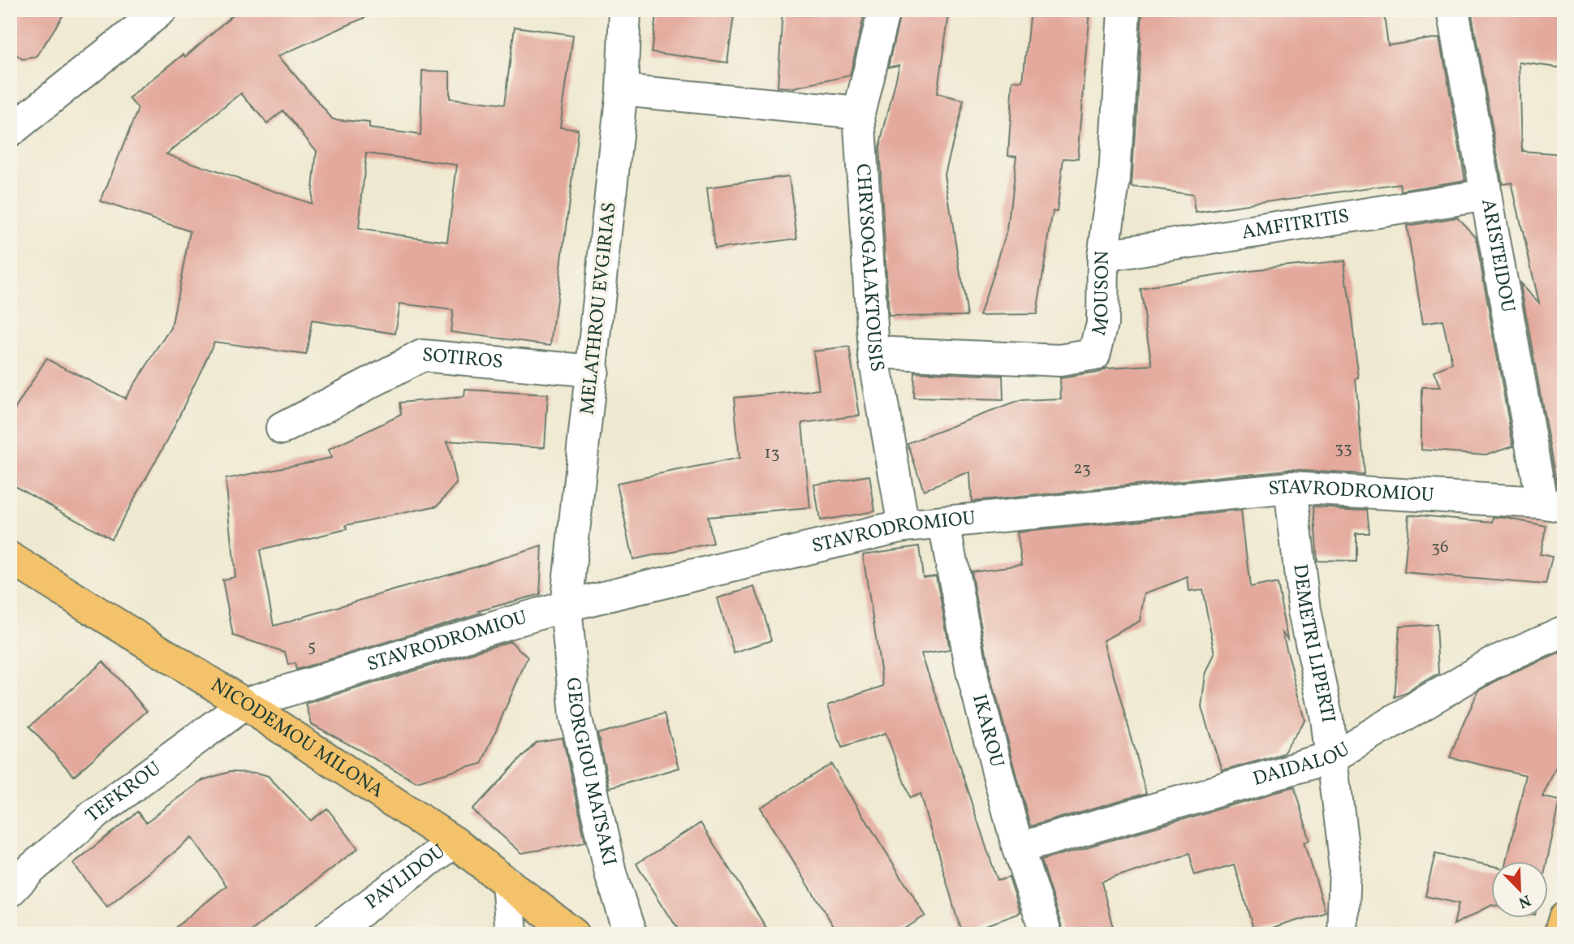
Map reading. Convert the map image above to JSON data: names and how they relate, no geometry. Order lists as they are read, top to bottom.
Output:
{
  "streets": {
    "main road": ["NICODEMOU MILONA"],
    "street": [
      "AMFITRITIS",
      "ARISTEIDOU",
      "CHRYSOGALAKTOUSIS",
      "MOUSON",
      "MELATHROU EVGIRIAS",
      "SOTIROS",
      "STAVRODROMIOU",
      "DEMETRI LIPERTI",
      "IKAROU",
      "DAIDALOU",
      "GEORGIOU MATSAKI",
      "TEFKROU",
      "PAVLIDOU"
    ]
  },
  "crossings": [
    ["AMFITRITIS", "ARISTEIDOU"],
    ["AMFITRITIS", "MOUSON"],
    ["ARISTEIDOU", "STAVRODROMIOU"],
    ["CHRYSOGALAKTOUSIS", "MOUSON"],
    ["CHRYSOGALAKTOUSIS", "STAVRODROMIOU"],
    ["MELATHROU EVGIRIAS", "SOTIROS"],
    ["MELATHROU EVGIRIAS", "STAVRODROMIOU"],
    ["MELATHROU EVGIRIAS", "GEORGIOU MATSAKI"],
    ["STAVRODROMIOU", "DEMETRI LIPERTI"],
    ["STAVRODROMIOU", "IKAROU"],
    ["STAVRODROMIOU", "NICODEMOU MILONA"],
    ["STAVRODROMIOU", "GEORGIOU MATSAKI"],
    ["STAVRODROMIOU", "TEFKROU"],
    ["DEMETRI LIPERTI", "DAIDALOU"],
    ["IKAROU", "DAIDALOU"],
    ["NICODEMOU MILONA", "TEFKROU"],
    ["NICODEMOU MILONA", "PAVLIDOU"]
  ],
  "house_numbers": [
    "33",
    "13",
    "23",
    "36",
    "5"
  ],
  "north": "bottom right"
}
